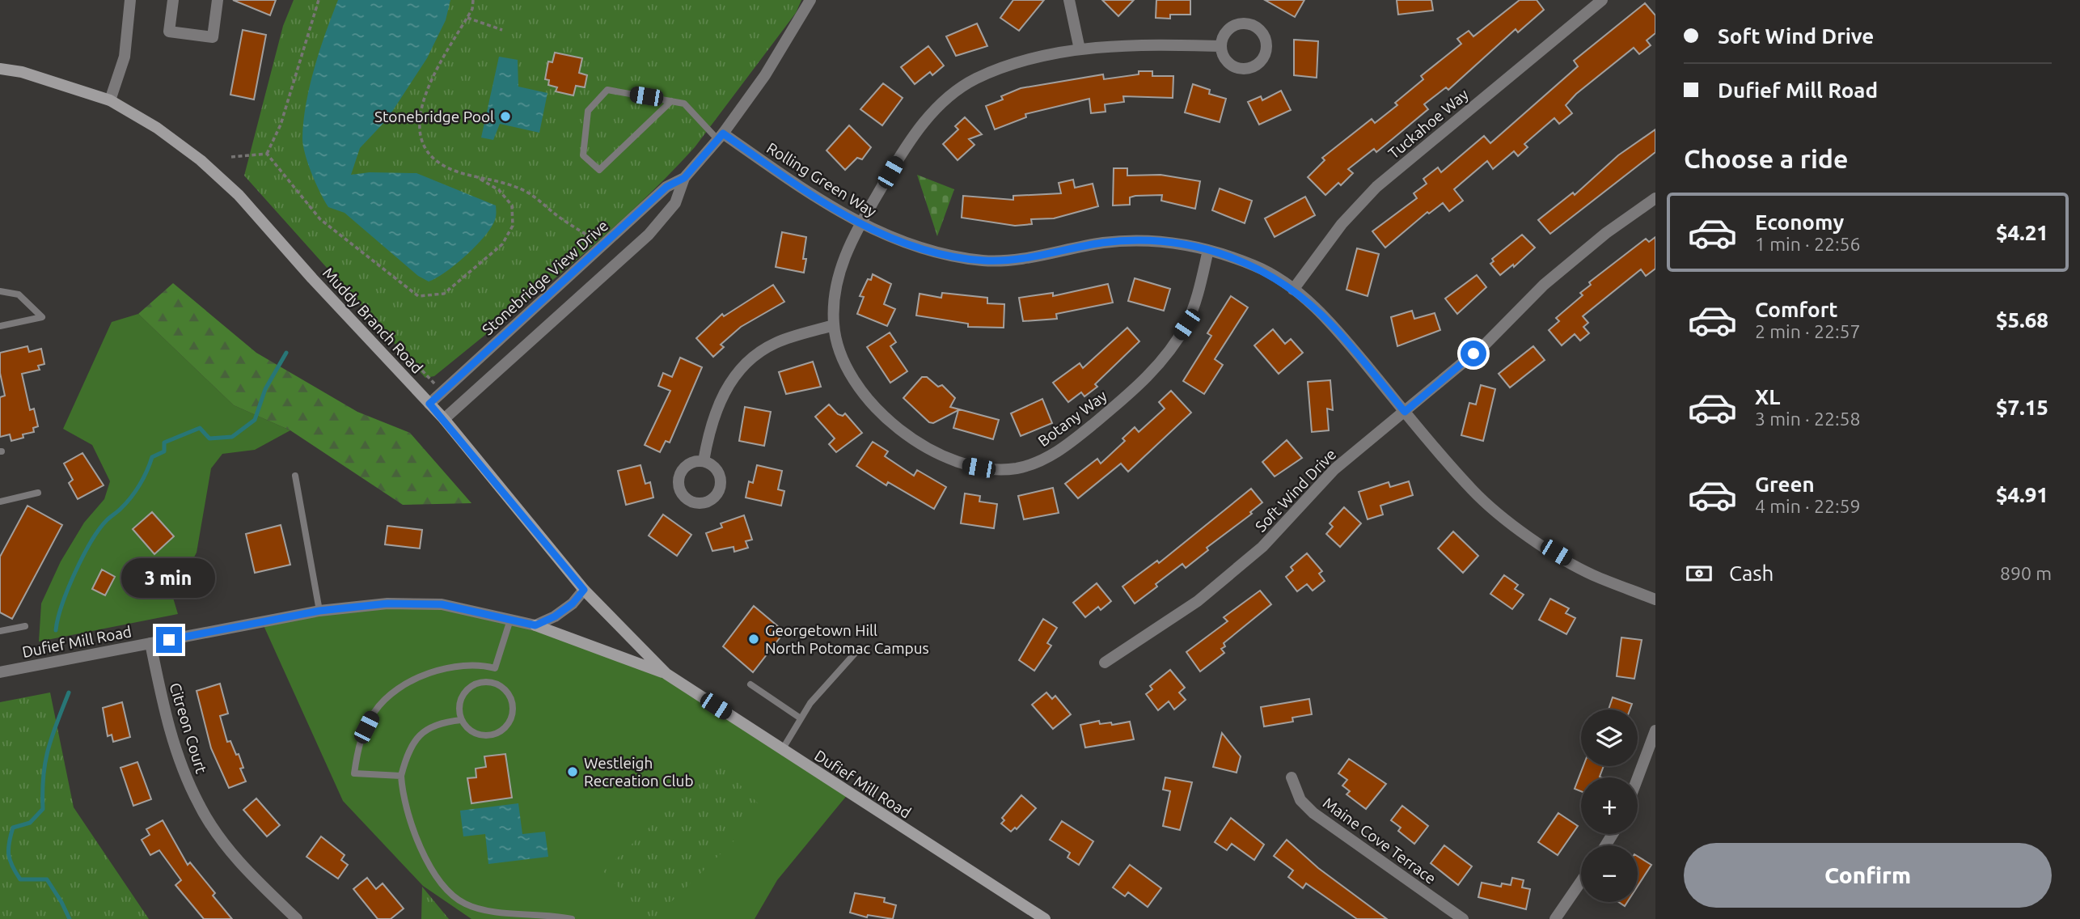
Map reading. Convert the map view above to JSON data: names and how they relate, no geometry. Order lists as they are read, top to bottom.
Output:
{
  "streets": {
    "main road": ["Muddy Branch Road", "Dufief Mill Road"],
    "street": [
      "Tuckahoe Way",
      "Rolling Green Way",
      "Stonebridge View Drive",
      "Botany Way",
      "Soft Wind Drive",
      "Citreon Court",
      "Maine Cove Terrace"
    ]
  },
  "crossings": [
    ["Tuckahoe Way", "Rolling Green Way"],
    ["Rolling Green Way", "Stonebridge View Drive"],
    ["Rolling Green Way", "Botany Way"],
    ["Rolling Green Way", "Soft Wind Drive"],
    ["Stonebridge View Drive", "Muddy Branch Road"],
    ["Muddy Branch Road", "Dufief Mill Road"],
    ["Dufief Mill Road", "Citreon Court"]
  ],
  "places": ["Stonebridge Pool", "Georgetown Hill North Potomac Campus", "Westleigh Recreation Club"],
  "page": {
    "banner": ["Soft Wind Drive", "Dufief Mill Road"],
    "heading": "Choose a ride",
    "list": [
      {
        "name": "Economy",
        "note": "1 min · 22:56",
        "value": "$4.21"
      },
      {
        "name": "Comfort",
        "note": "2 min · 22:57",
        "value": "$5.68"
      },
      {
        "name": "XL",
        "note": "3 min · 22:58",
        "value": "$7.15"
      },
      {
        "name": "Green",
        "note": "4 min · 22:59",
        "value": "$4.91"
      }
    ],
    "pay": ["Cash", "890 m"],
    "bubble": "3 min",
    "map_buttons": ["+", "−"],
    "buttons": "Confirm"
  }
}
